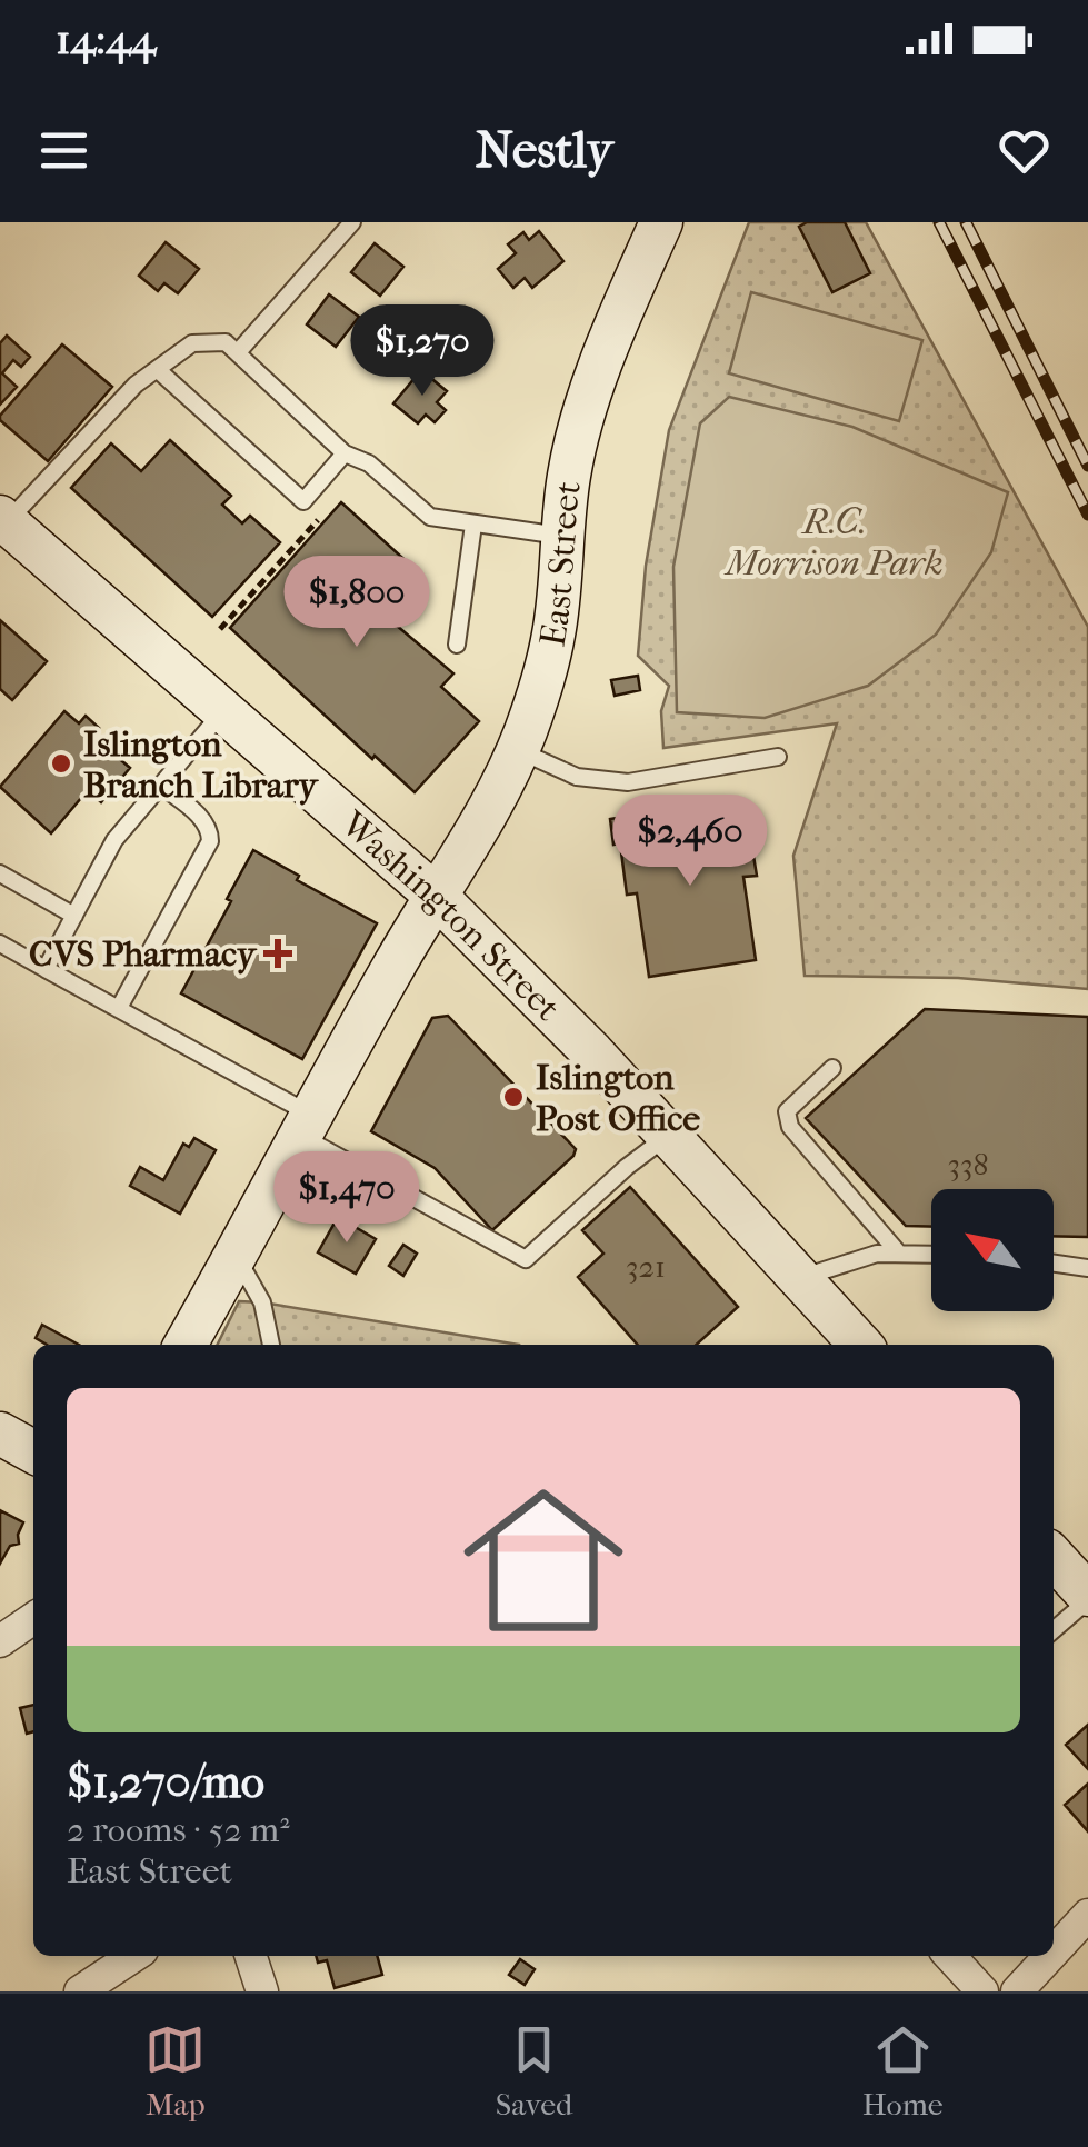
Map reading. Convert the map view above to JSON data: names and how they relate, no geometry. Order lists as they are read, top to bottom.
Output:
{
  "streets": {
    "main road": ["East Street", "Washington Street"]
  },
  "crossings": [
    ["East Street", "Washington Street"]
  ],
  "parks": ["R.C. Morrison Park"],
  "places": {
    "other": ["Islington Branch Library", "Islington Post Office"],
    "health": ["CVS Pharmacy"]
  },
  "house_numbers": ["338", "321"],
  "north": "top left",
  "page": {
    "status": "14:44",
    "header": "Nestly",
    "price": [
      "$1,270",
      "$1,800",
      "$2,460",
      "$1,470"
    ],
    "list": [
      {
        "name": "$1,270/mo",
        "note": "2 rooms · 52 m² · East Street"
      }
    ],
    "tabs": ["Map", "Saved", "Home"]
  }
}
